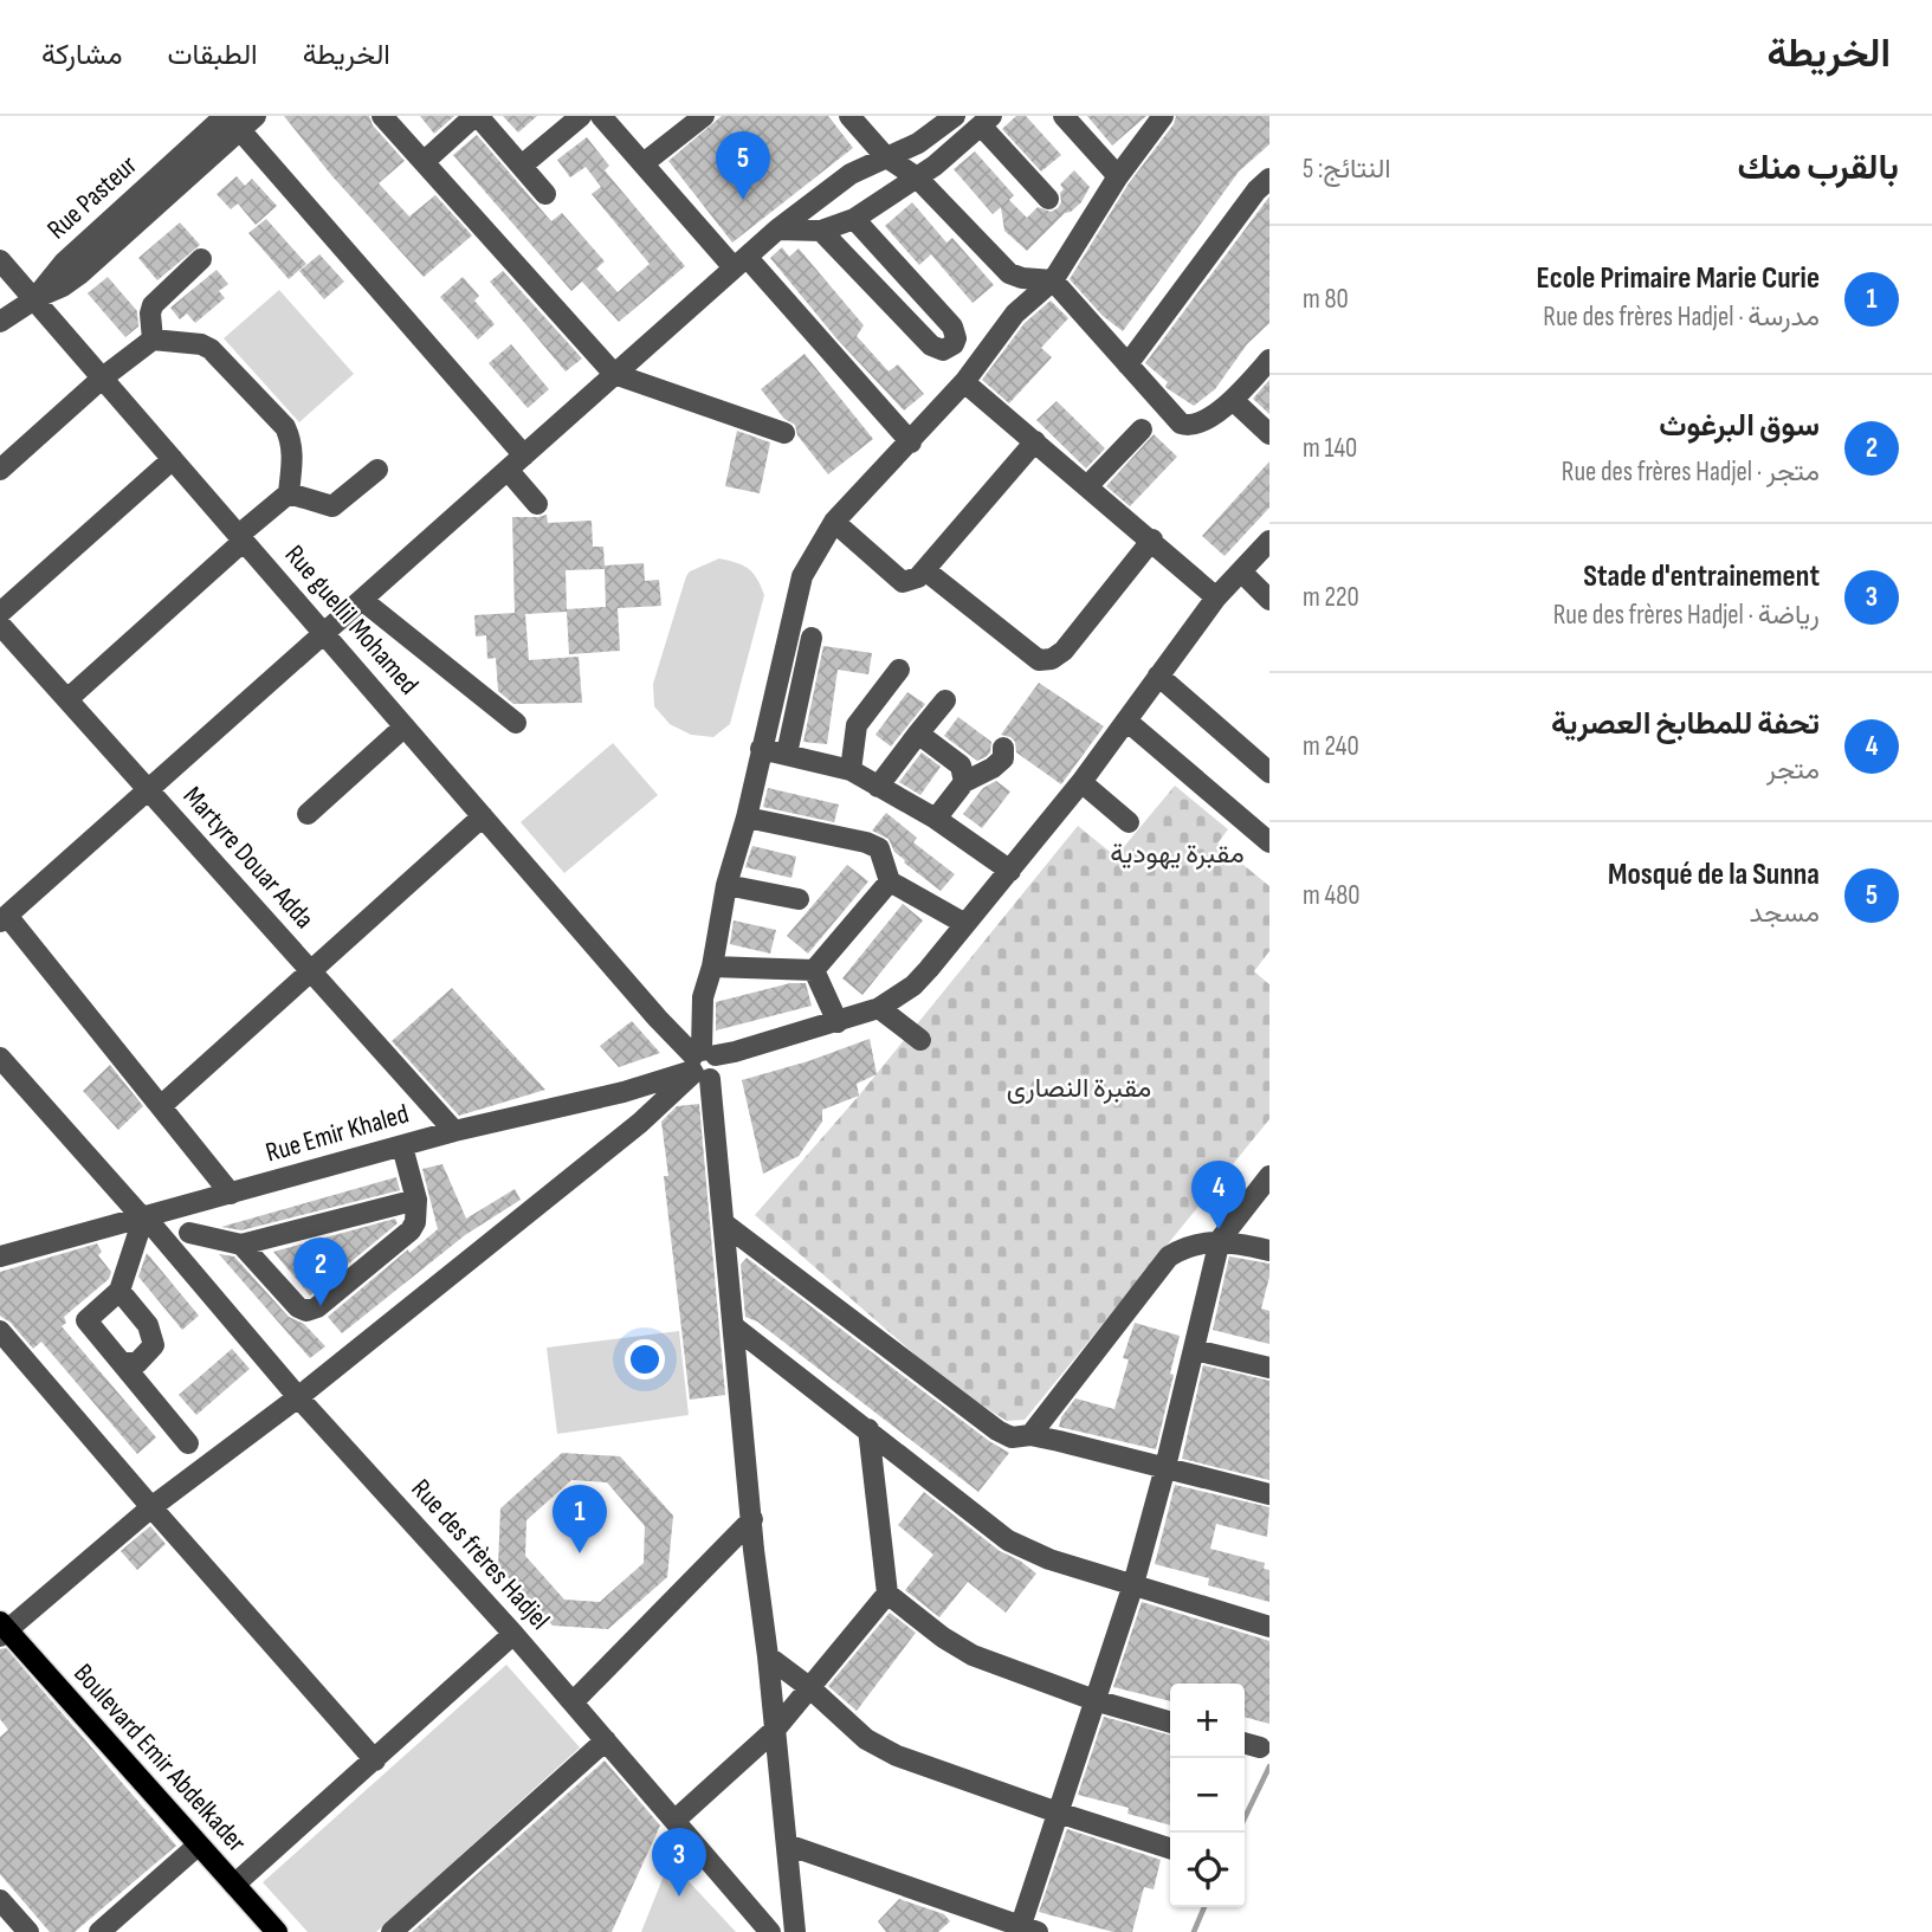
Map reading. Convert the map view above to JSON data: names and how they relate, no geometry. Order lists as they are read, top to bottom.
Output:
{
  "streets": {
    "main road": ["Boulevard Emir Abdelkader"],
    "street": [
      "Rue guellil Mohamed",
      "Martyre Douar Adda",
      "Rue Emir Khaled",
      "Rue des frères Hadjel"
    ]
  },
  "crossings": [
    ["Rue guellil Mohamed", "Rue Emir Khaled"],
    ["Martyre Douar Adda", "Rue Emir Khaled"],
    ["Rue Emir Khaled", "Rue des frères Hadjel"]
  ],
  "parks": ["مقبرة يهودية", "مقبرة النصارى"],
  "page": {
    "header": "الخريطة",
    "nav": ["الخريطة", "الطبقات", "مشاركة"],
    "heading": ["بالقرب منك", "النتائج: 5"],
    "pins": [
      "5",
      "4",
      "2",
      "1",
      "3"
    ],
    "list": [
      {
        "mark": "1",
        "name": "Ecole Primaire Marie Curie",
        "note": "مدرسة · Rue des frères Hadjel",
        "value": "80 m"
      },
      {
        "mark": "2",
        "name": "سوق البرغوث",
        "note": "متجر · Rue des frères Hadjel",
        "value": "140 m"
      },
      {
        "mark": "3",
        "name": "Stade d'entrainement",
        "note": "رياضة · Rue des frères Hadjel",
        "value": "220 m"
      },
      {
        "mark": "4",
        "name": "تحفة للمطابخ العصرية",
        "note": "متجر",
        "value": "240 m"
      },
      {
        "mark": "5",
        "name": "Mosqué de la Sunna",
        "note": "مسجد",
        "value": "480 m"
      }
    ],
    "map_buttons": ["+", "−"]
  }
}
